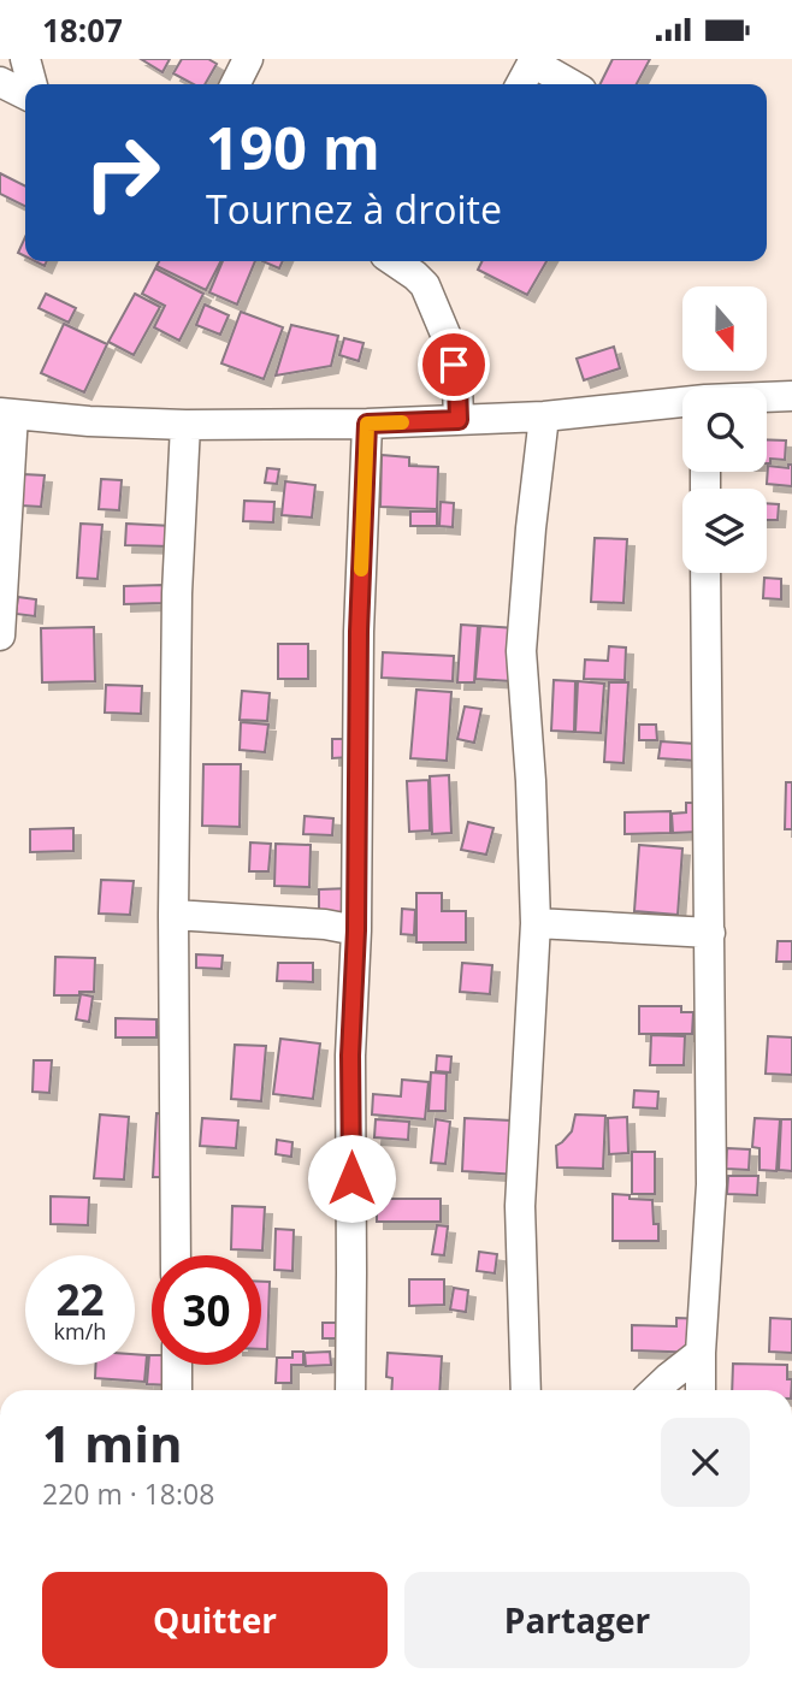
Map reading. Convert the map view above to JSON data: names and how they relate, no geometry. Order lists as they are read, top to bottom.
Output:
{
  "north": "bottom",
  "page": {
    "status": "18:07",
    "turn": ["190 m", "Tournez à droite"],
    "speed": "22 km/h",
    "limit": "30",
    "heading": ["1 min", "220 m · 18:08"],
    "buttons": ["Quitter", "Partager"]
  }
}
